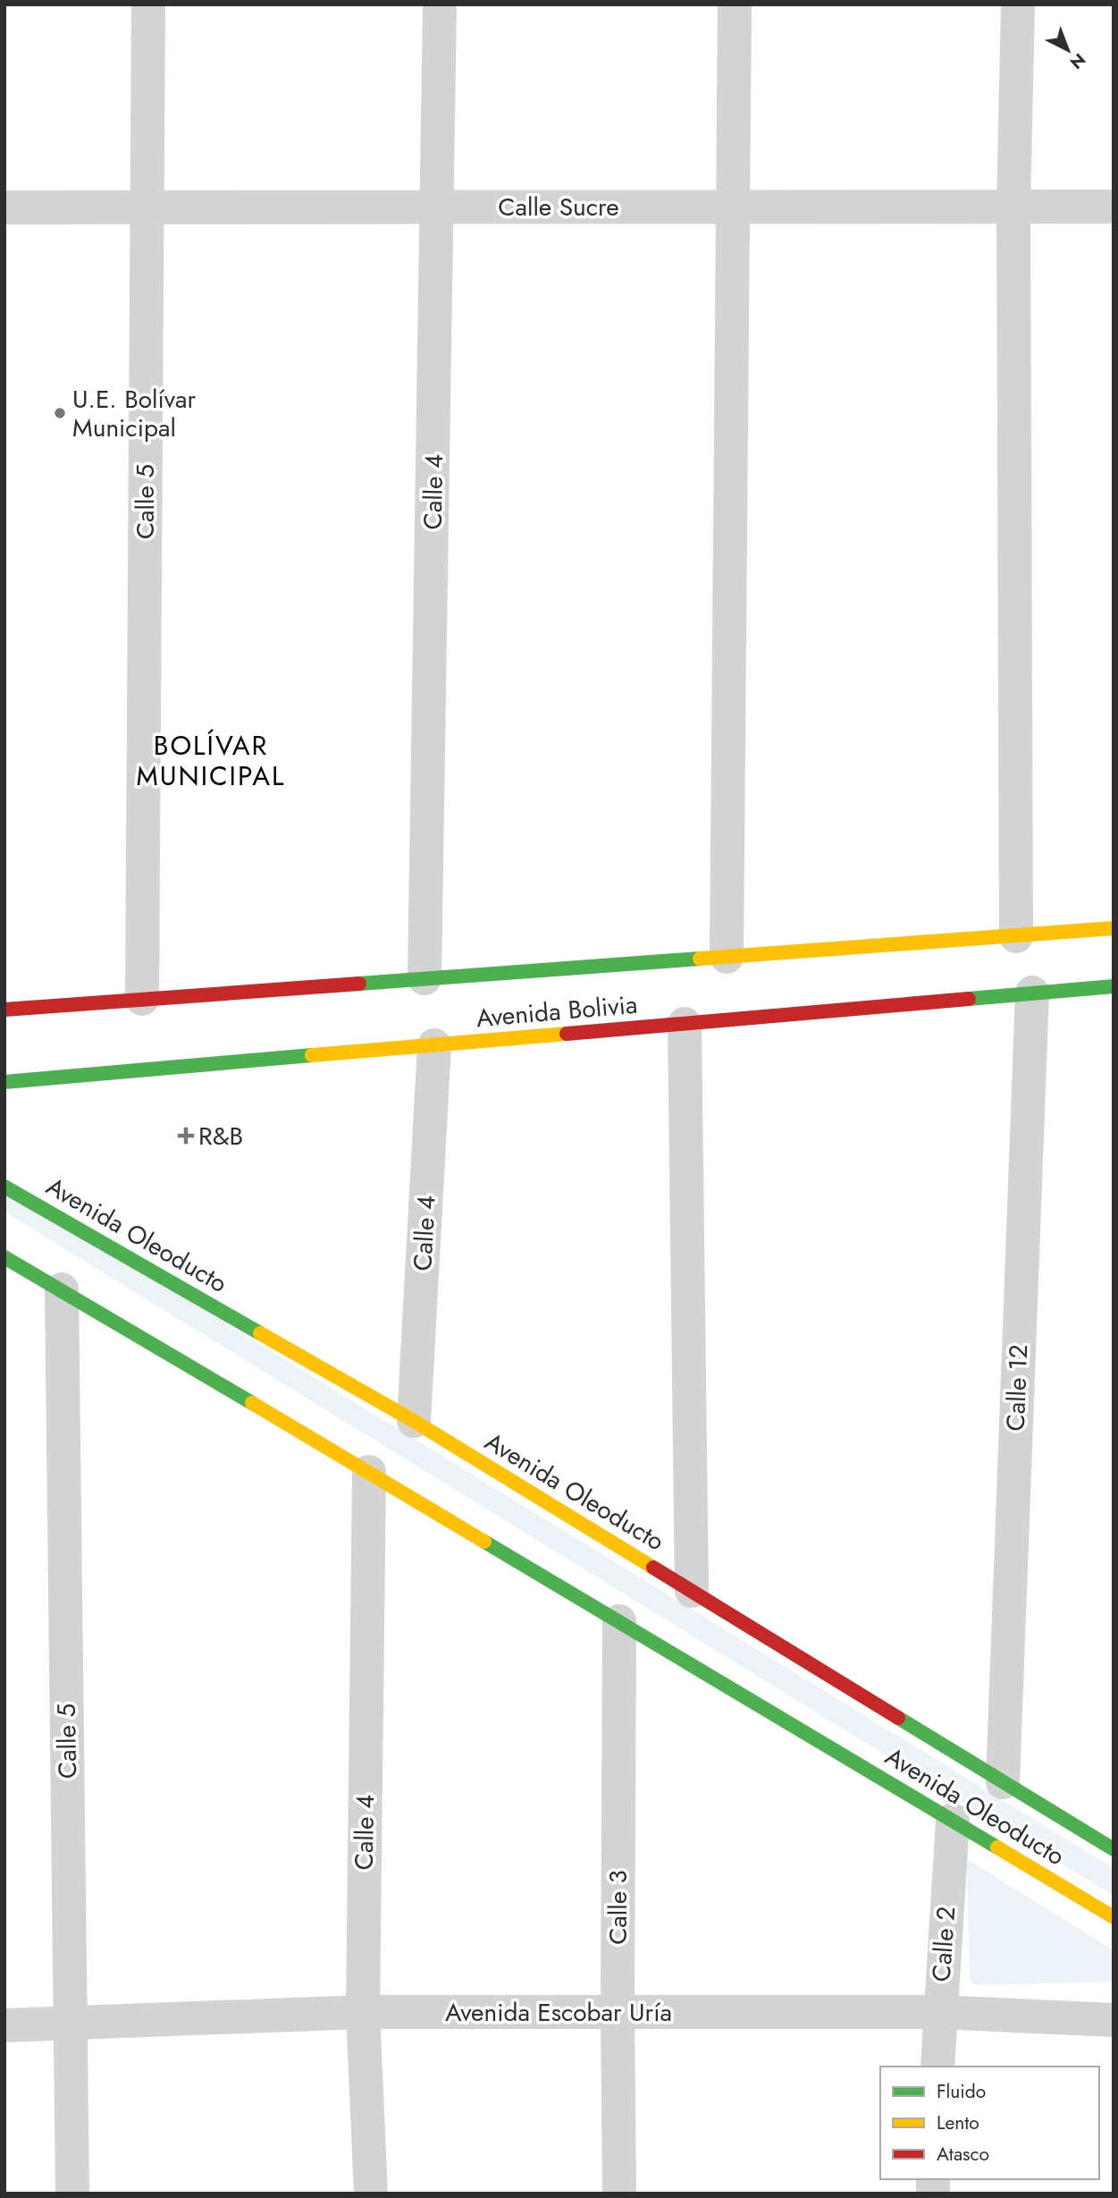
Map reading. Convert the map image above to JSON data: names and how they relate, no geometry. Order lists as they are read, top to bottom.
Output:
{
  "streets": {
    "street": [
      "Calle Sucre",
      "Calle 4",
      "Calle 5",
      "Avenida Bolivia",
      "Avenida Oleoducto",
      "Calle 12",
      "Calle 3",
      "Calle 2",
      "Avenida Escobar Uría"
    ]
  },
  "crossings": [
    ["Calle Sucre", "Calle 4"],
    ["Calle Sucre", "Calle 5"],
    ["Calle 4", "Avenida Bolivia"],
    ["Calle 4", "Avenida Oleoducto"],
    ["Calle 4", "Avenida Escobar Uría"],
    ["Calle 5", "Avenida Bolivia"],
    ["Calle 5", "Avenida Oleoducto"],
    ["Calle 5", "Avenida Escobar Uría"],
    ["Avenida Bolivia", "Calle 12"],
    ["Avenida Oleoducto", "Calle 12"],
    ["Avenida Oleoducto", "Calle 3"],
    ["Avenida Oleoducto", "Calle 2"],
    ["Calle 3", "Avenida Escobar Uría"],
    ["Calle 2", "Avenida Escobar Uría"]
  ],
  "districts": ["BOLÍVAR MUNICIPAL"],
  "places": {
    "other": ["U.E. Bolívar Municipal"],
    "health": ["R&B"]
  },
  "legend": ["Fluido", "Lento", "Atasco"],
  "north": "bottom right"
}
